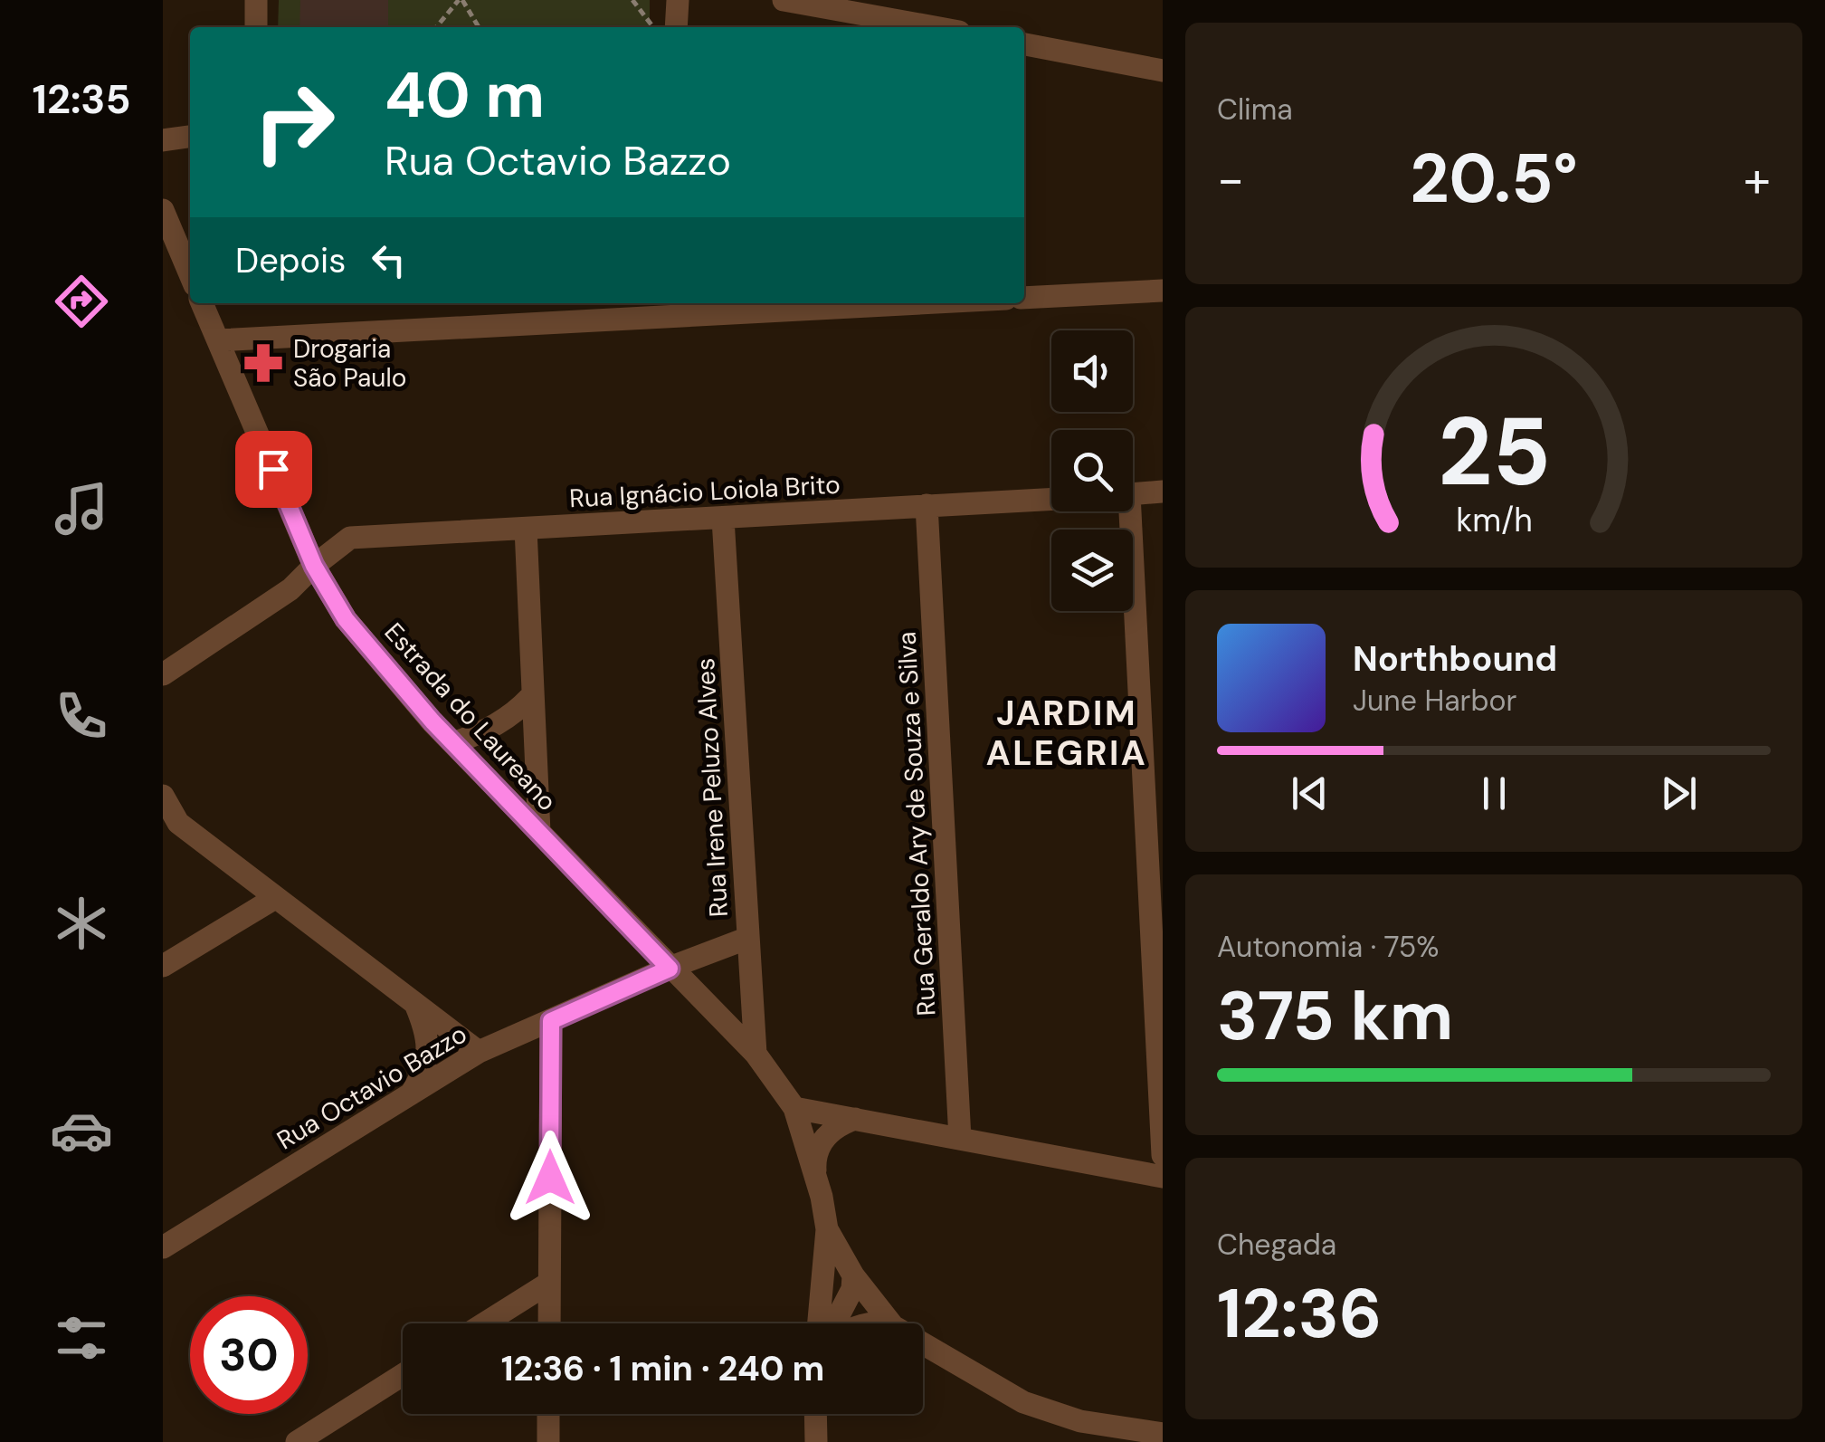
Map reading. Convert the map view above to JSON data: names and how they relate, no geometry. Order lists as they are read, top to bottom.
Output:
{
  "streets": {
    "street": [
      "Rua Ignácio Loiola Brito",
      "Estrada do Laureano",
      "Rua Irene Peluzo Alves",
      "Rua Geraldo Ary de Souza e Silva",
      "Rua Octavio Bazzo"
    ]
  },
  "crossings": [
    ["Rua Ignácio Loiola Brito", "Estrada do Laureano"],
    ["Rua Ignácio Loiola Brito", "Rua Irene Peluzo Alves"],
    ["Rua Ignácio Loiola Brito", "Rua Geraldo Ary de Souza e Silva"],
    ["Estrada do Laureano", "Rua Irene Peluzo Alves"],
    ["Estrada do Laureano", "Rua Octavio Bazzo"],
    ["Rua Irene Peluzo Alves", "Rua Octavio Bazzo"]
  ],
  "districts": ["JARDIM ALEGRIA"],
  "places": {
    "pharmacy": ["Drogaria São Paulo"]
  },
  "page": {
    "tabs": "12:35",
    "tile": [
      "Clima",
      ["Autonomia · 75%", "375 km"],
      ["Chegada", "12:36"]
    ],
    "turn": ["40 m", "Rua Octavio Bazzo"],
    "heat": ["−", "20.5°", "+"],
    "then": "Depois",
    "song": ["Northbound", "June Harbor"],
    "limit": "30",
    "trip": "12:36 · 1 min · 240 m",
    "gauge": ["25", "km/h"]
  }
}
